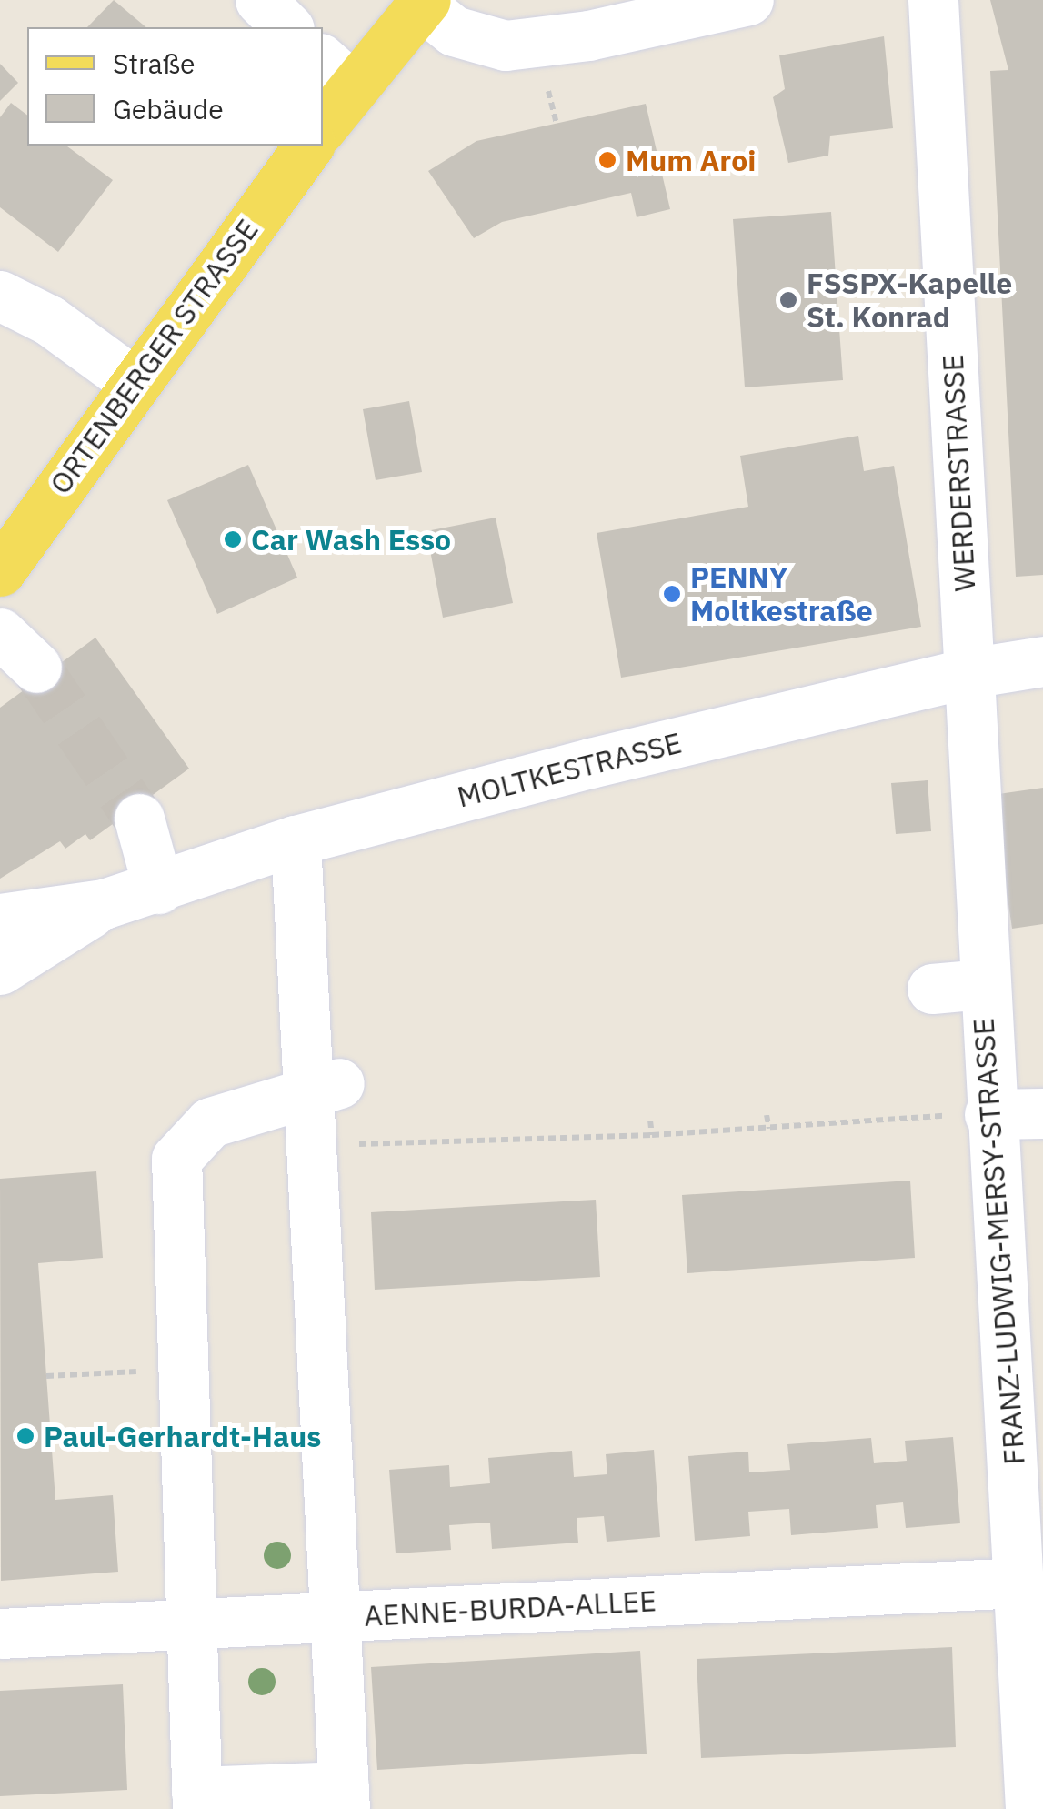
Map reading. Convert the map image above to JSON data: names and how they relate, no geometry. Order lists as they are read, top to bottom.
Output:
{
  "streets": {
    "main road": ["ORTENBERGER STRASSE"],
    "street": [
      "WERDERSTRASSE",
      "MOLTKESTRASSE",
      "FRANZ-LUDWIG-MERSY-STRASSE",
      "AENNE-BURDA-ALLEE"
    ]
  },
  "crossings": [
    ["WERDERSTRASSE", "MOLTKESTRASSE"],
    ["WERDERSTRASSE", "FRANZ-LUDWIG-MERSY-STRASSE"],
    ["MOLTKESTRASSE", "FRANZ-LUDWIG-MERSY-STRASSE"],
    ["FRANZ-LUDWIG-MERSY-STRASSE", "AENNE-BURDA-ALLEE"]
  ],
  "places": [
    "Mum Aroi",
    "FSSPX-Kapelle St. Konrad",
    "Car Wash Esso",
    "PENNY Moltkestraße",
    "Paul-Gerhardt-Haus"
  ],
  "legend": ["Straße", "Gebäude"]
}
